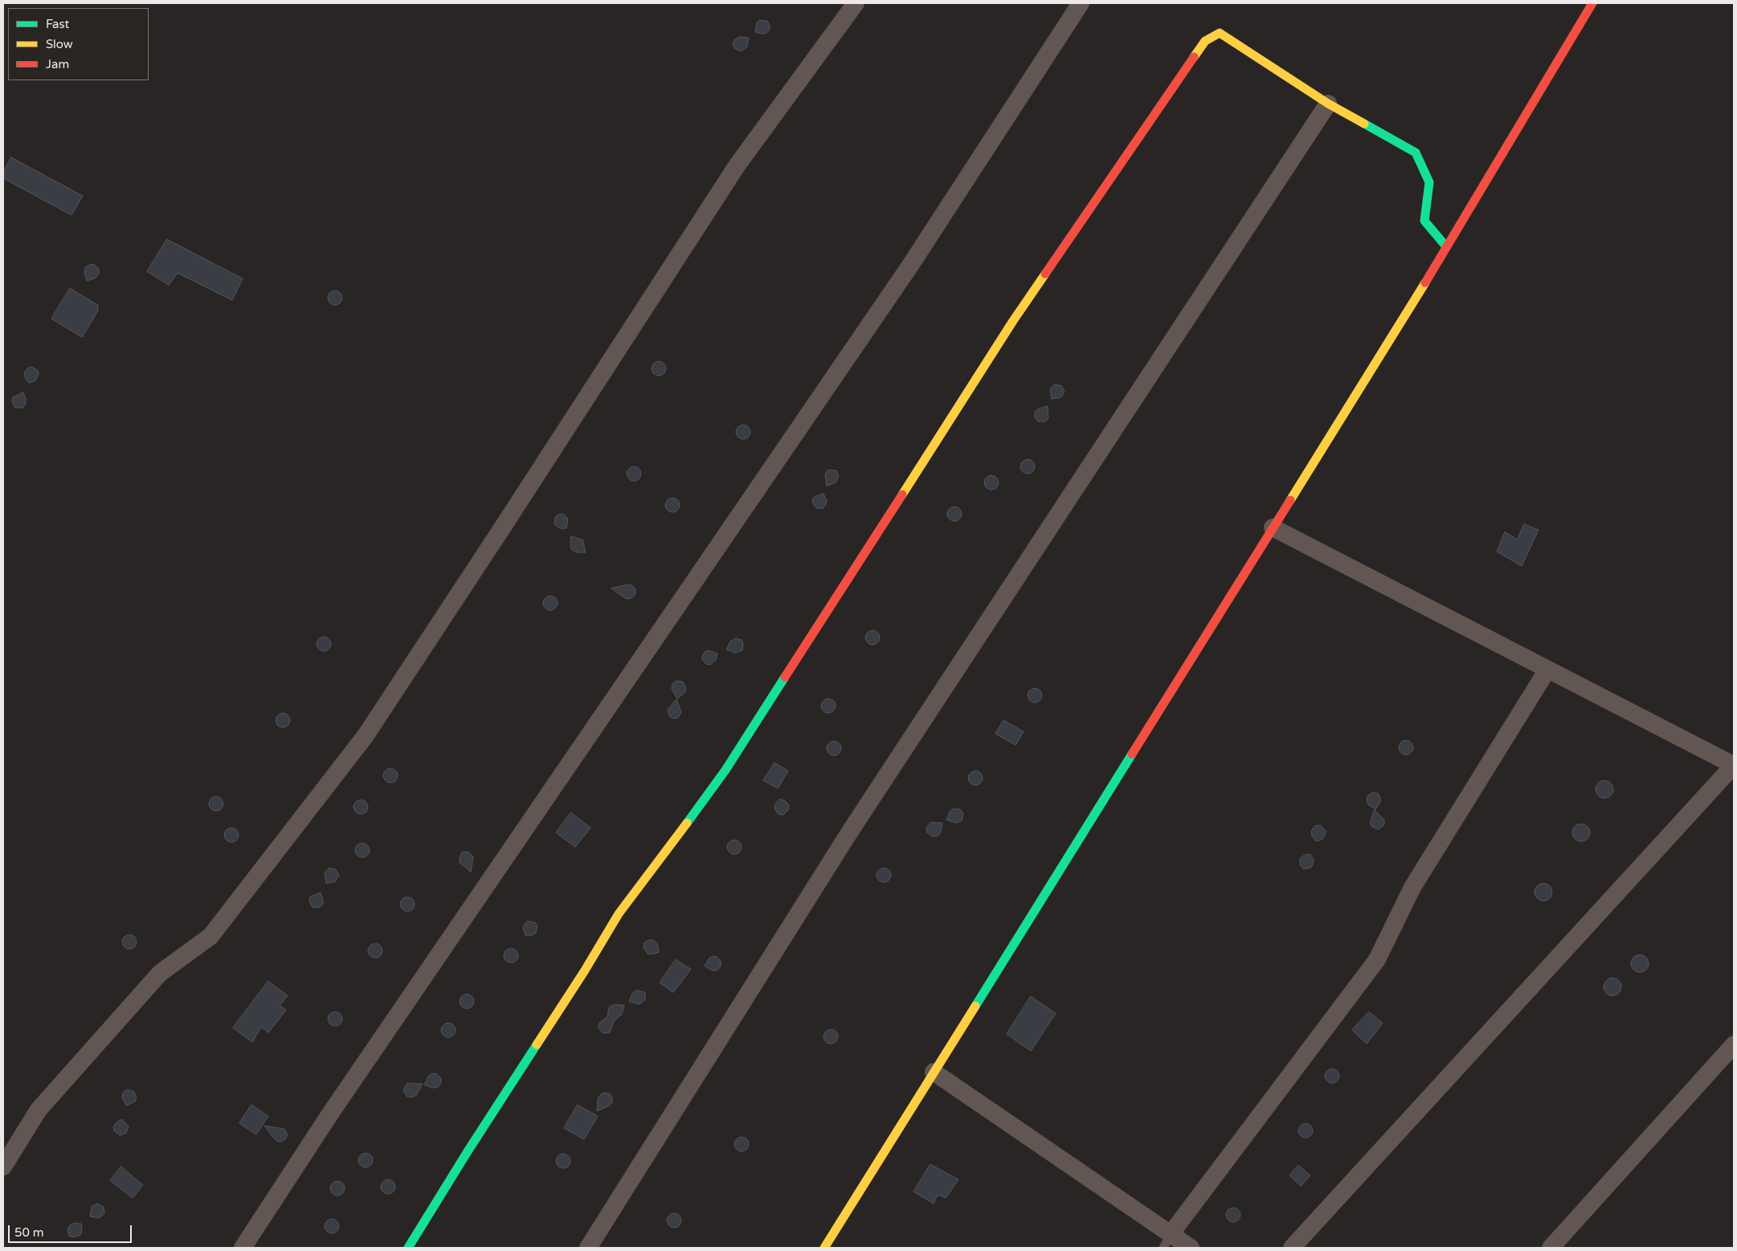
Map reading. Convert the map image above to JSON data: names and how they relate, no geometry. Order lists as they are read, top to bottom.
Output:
{
  "legend": ["Fast", "Slow", "Jam"],
  "scale_bar": "50 m"
}
